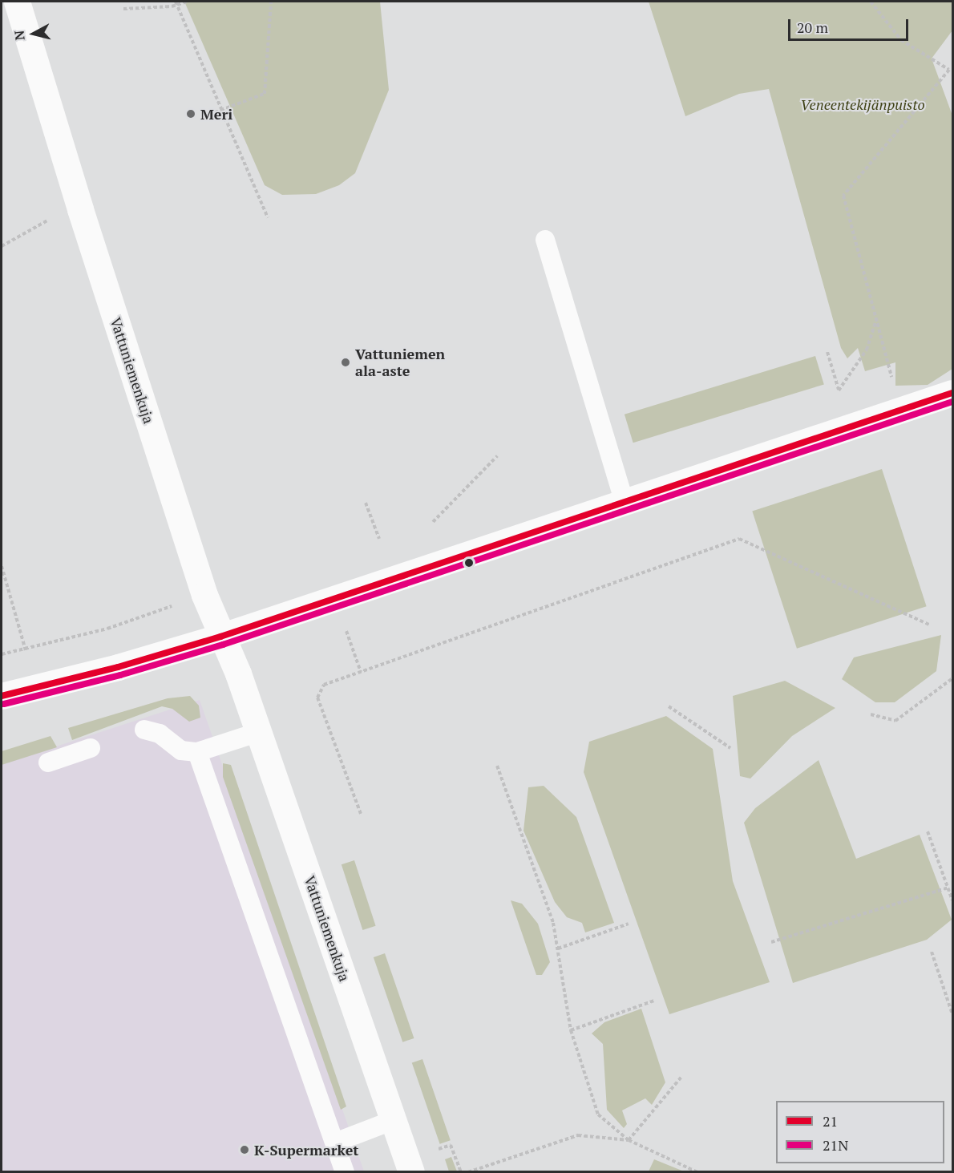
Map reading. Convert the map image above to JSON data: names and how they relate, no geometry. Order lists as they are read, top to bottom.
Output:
{
  "streets": {
    "street": ["Vattuniemenkuja"]
  },
  "parks": ["Veneentekijänpuisto"],
  "places": ["Meri", "Vattuniemen ala-aste", "K-Supermarket"],
  "lines": ["transit line 21", "transit line 21N"],
  "legend": ["21", "21N"],
  "scale_bar": "20 m",
  "north": "left"
}
